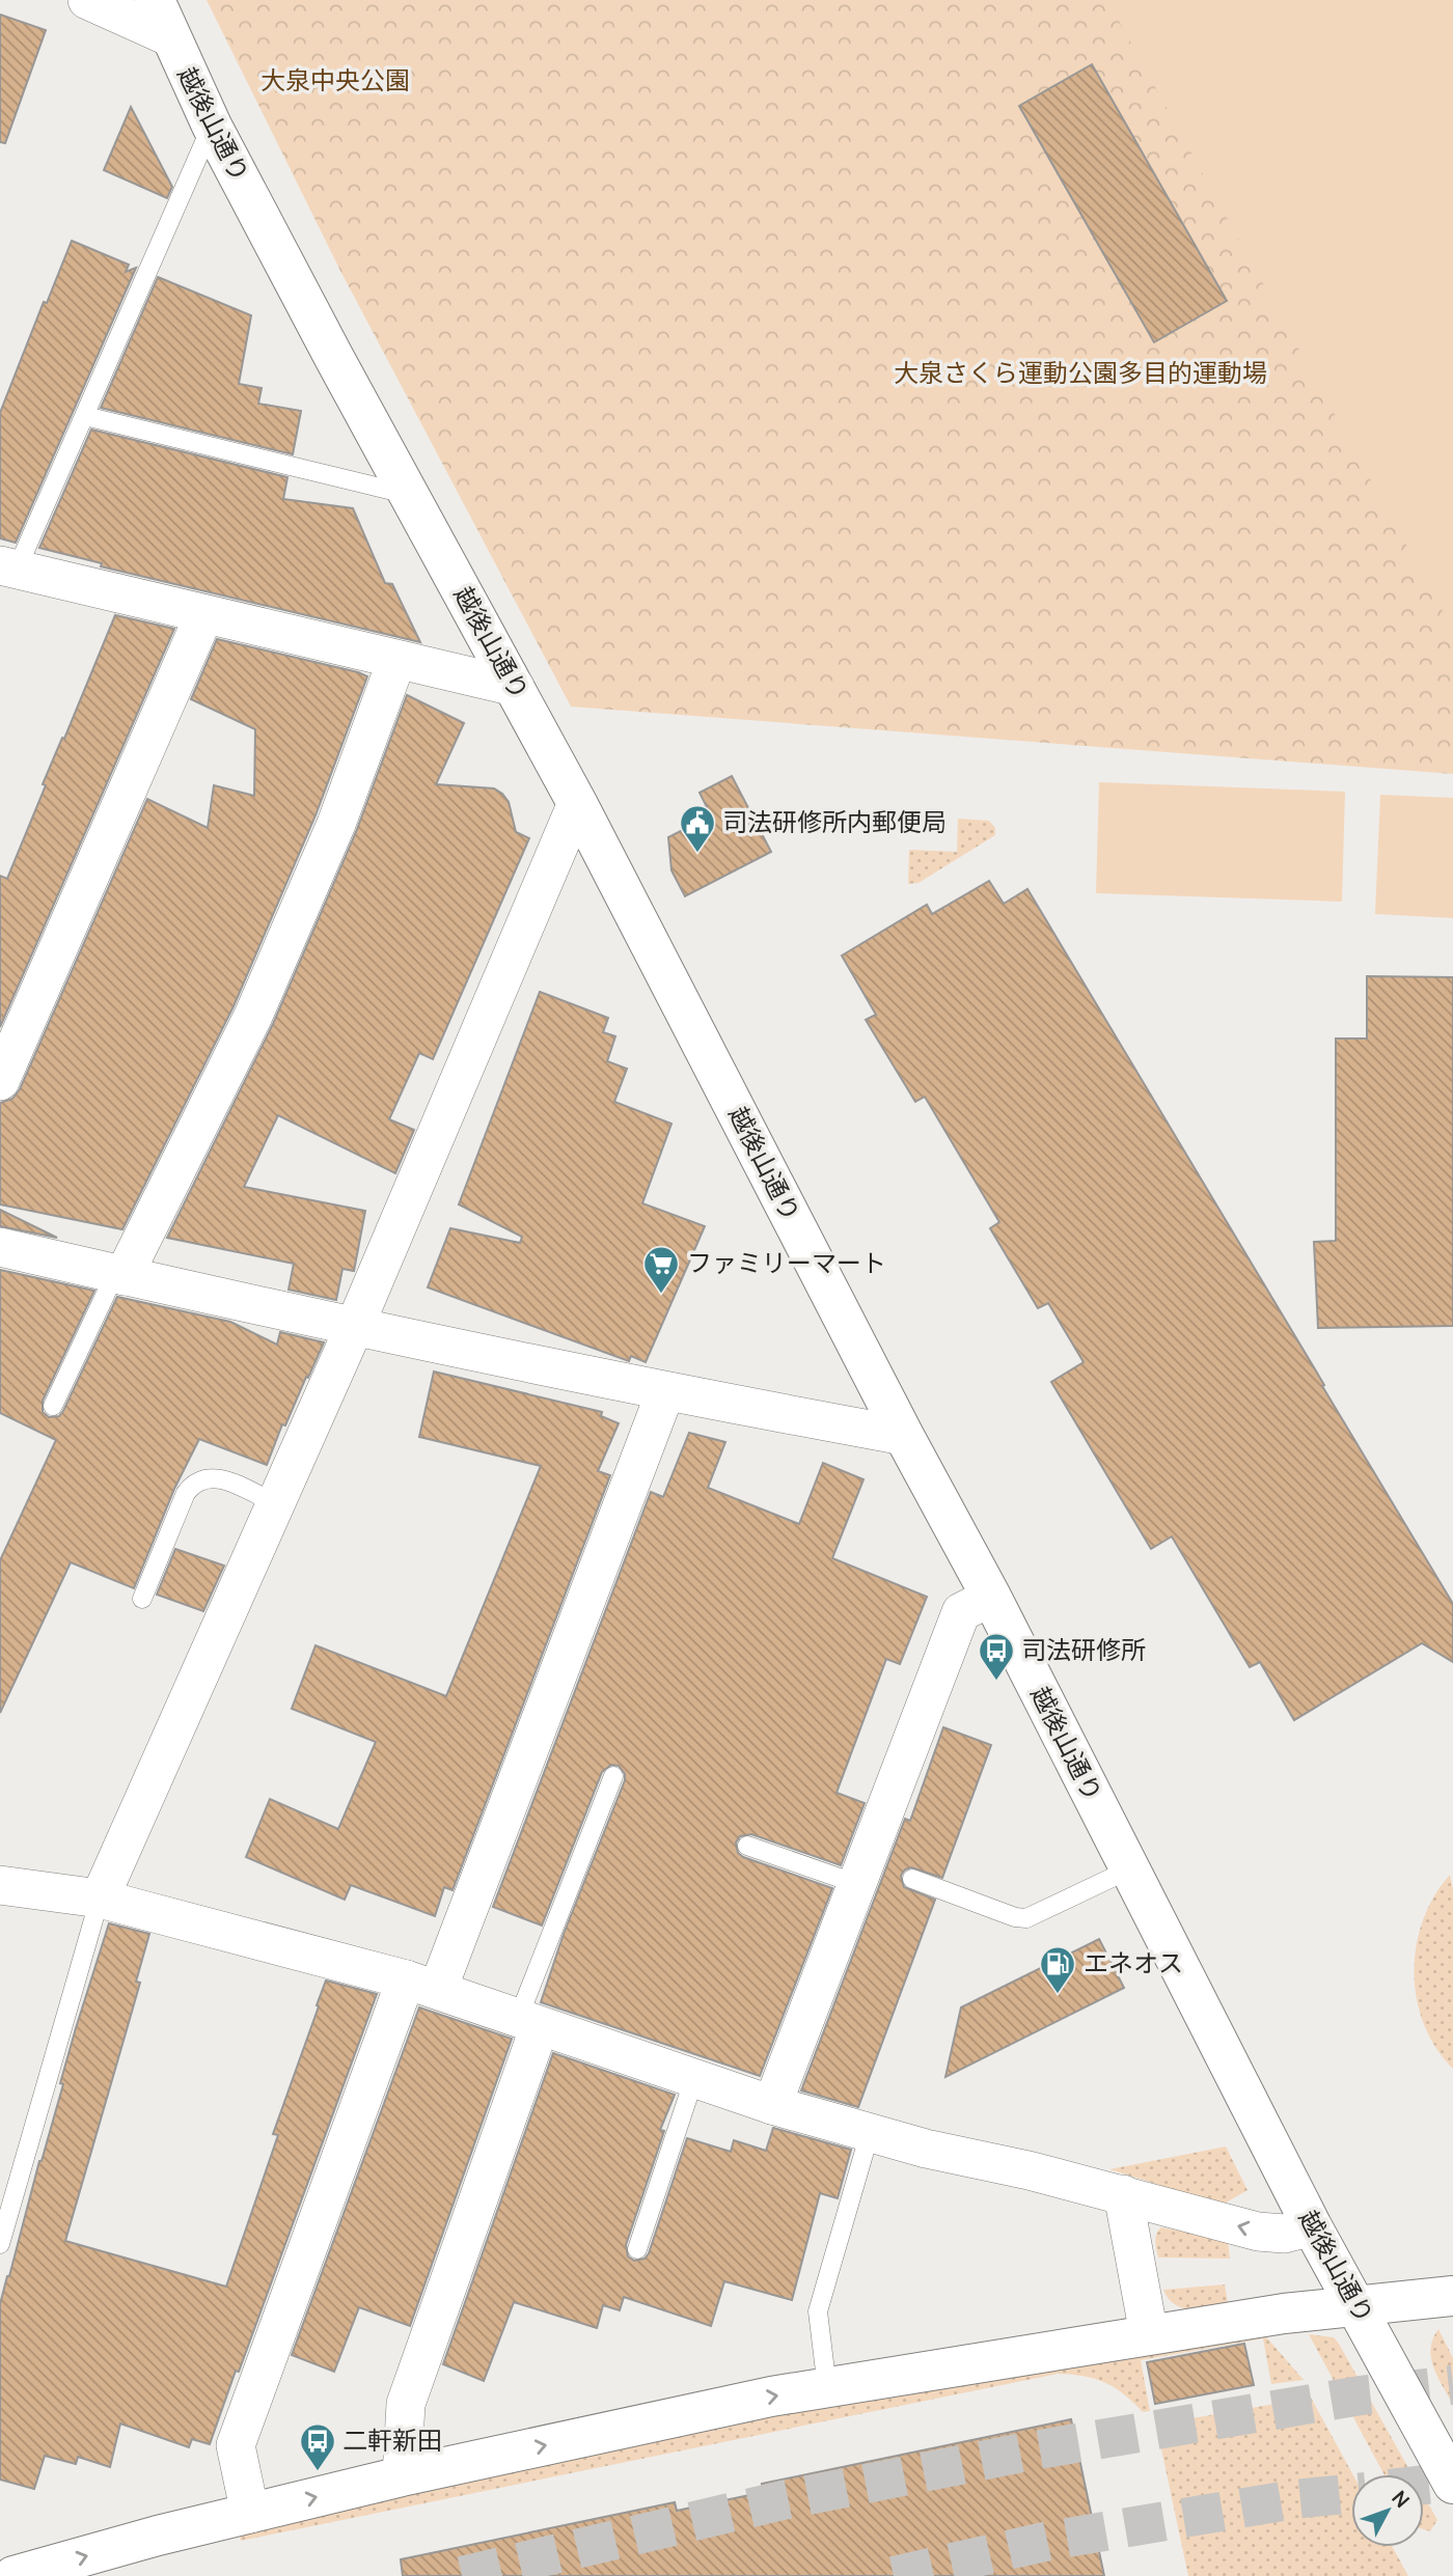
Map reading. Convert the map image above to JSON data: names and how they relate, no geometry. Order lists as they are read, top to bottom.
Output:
{
  "streets": {
    "street": ["越後山通り"]
  },
  "parks": ["大泉中央公園", "大泉さくら運動公園多目的運動場"],
  "places": {
    "public building": ["司法研修所内郵便局"],
    "supermarket": ["ファミリーマート"],
    "bus stop": ["司法研修所", "二軒新田"],
    "fuel station": ["エネオス"]
  },
  "north": "top right"
}
